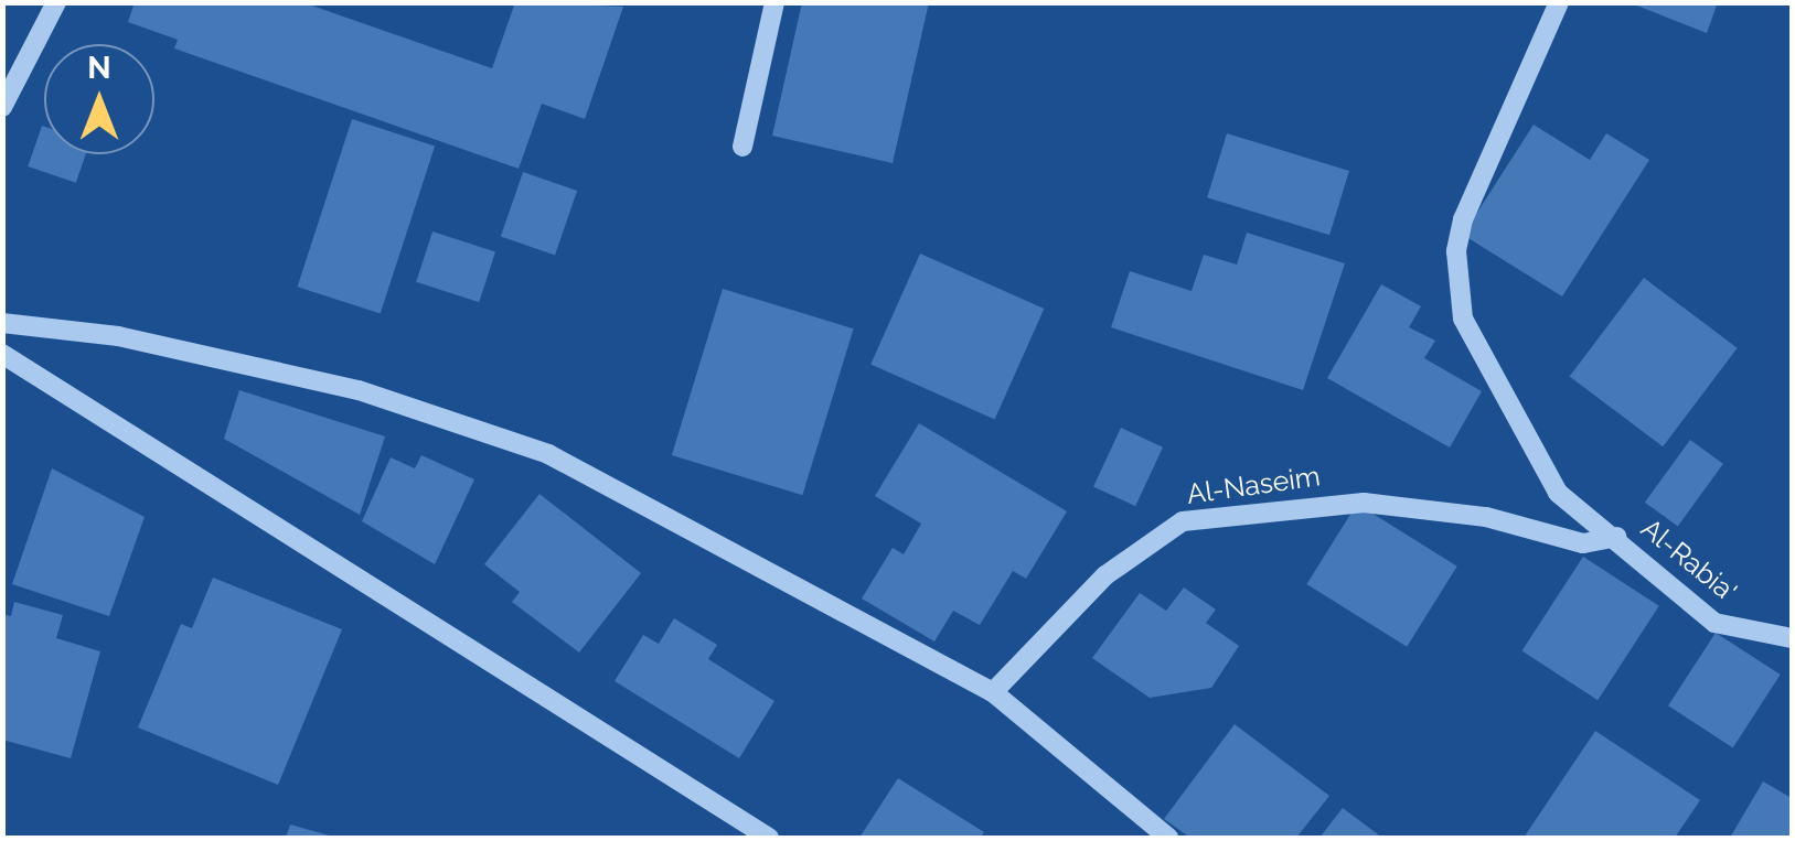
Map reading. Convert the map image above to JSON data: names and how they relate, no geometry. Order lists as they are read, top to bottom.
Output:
{
  "streets": {
    "street": ["Al-Naseim", "Al-Rabia'"]
  },
  "crossings": [
    ["Al-Naseim", "Al-Rabia'"]
  ],
  "north": "top"
}
